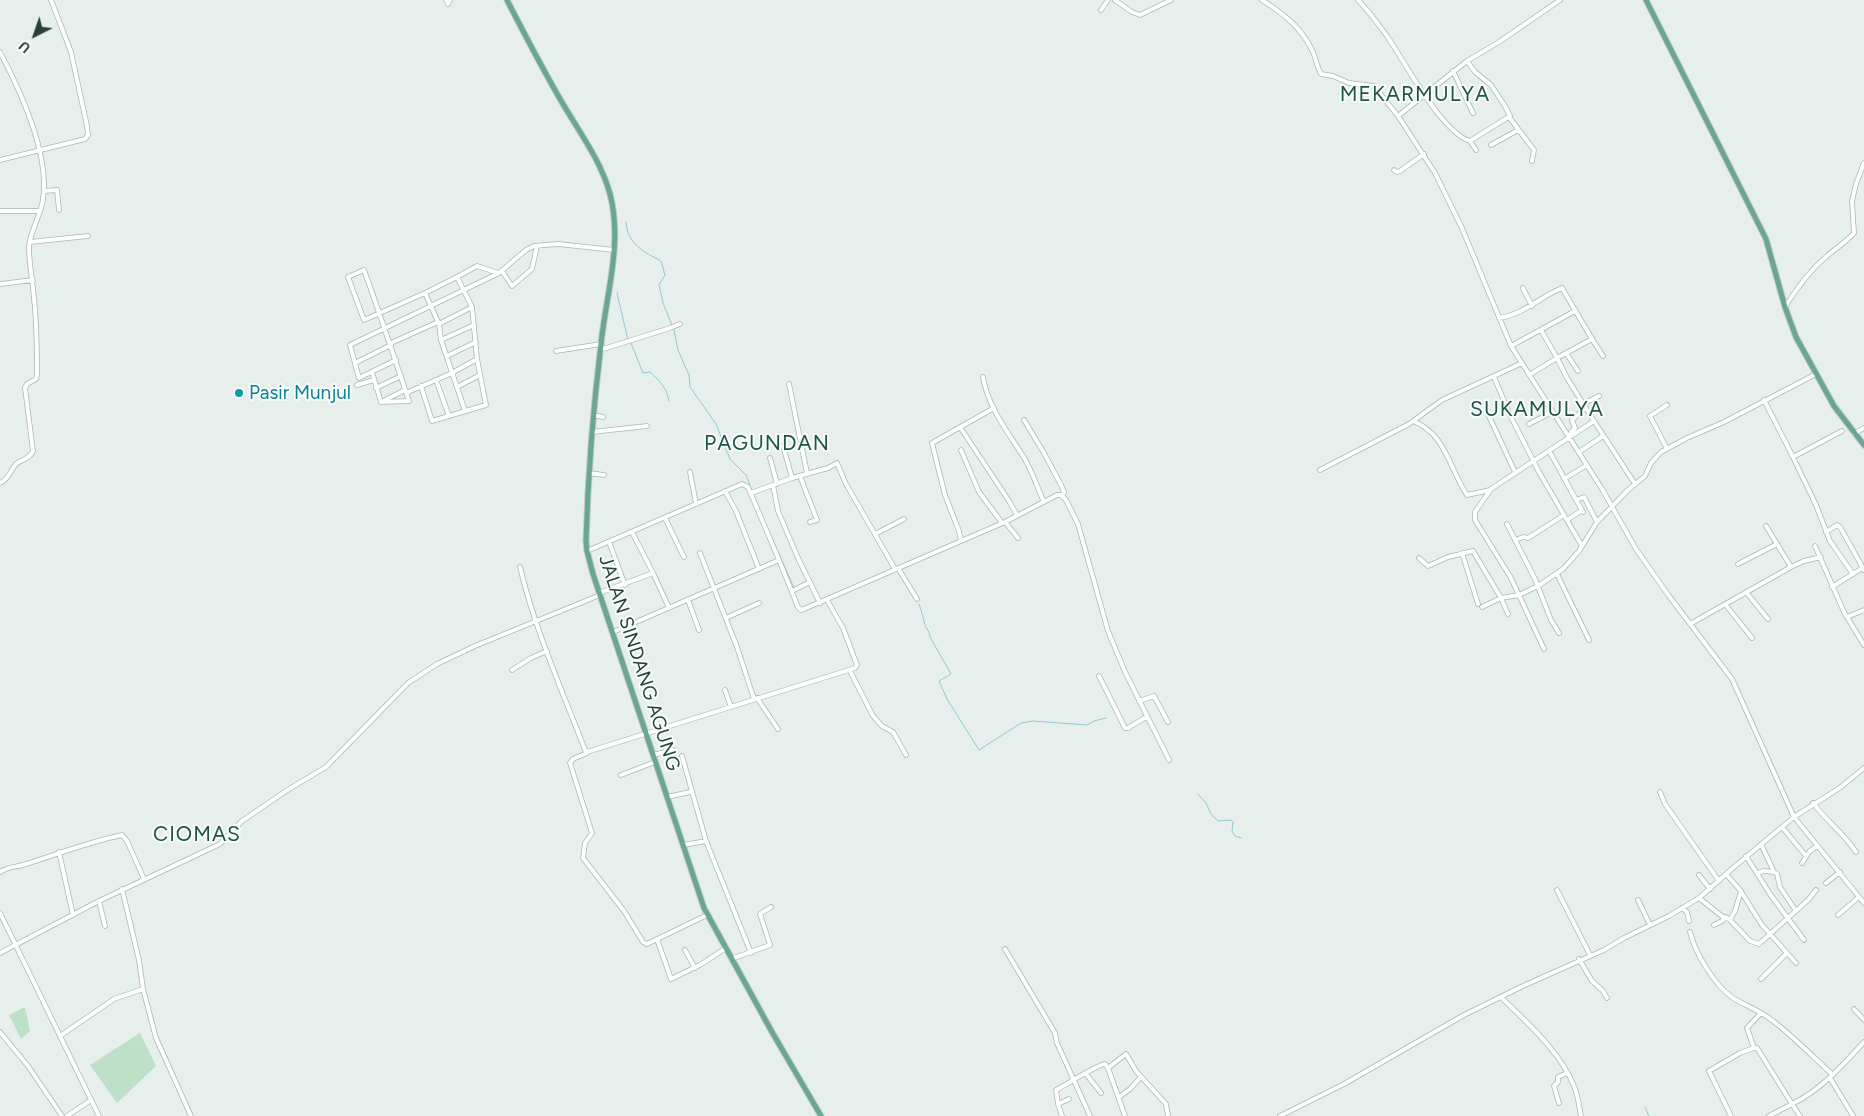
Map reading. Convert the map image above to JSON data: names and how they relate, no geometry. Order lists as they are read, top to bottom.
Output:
{
  "streets": {
    "main road": ["JALAN SINDANG AGUNG"]
  },
  "districts": [
    "MEKARMULYA",
    "SUKAMULYA",
    "PAGUNDAN",
    "CIOMAS"
  ],
  "places": ["Pasir Munjul"],
  "north": "bottom left"
}
